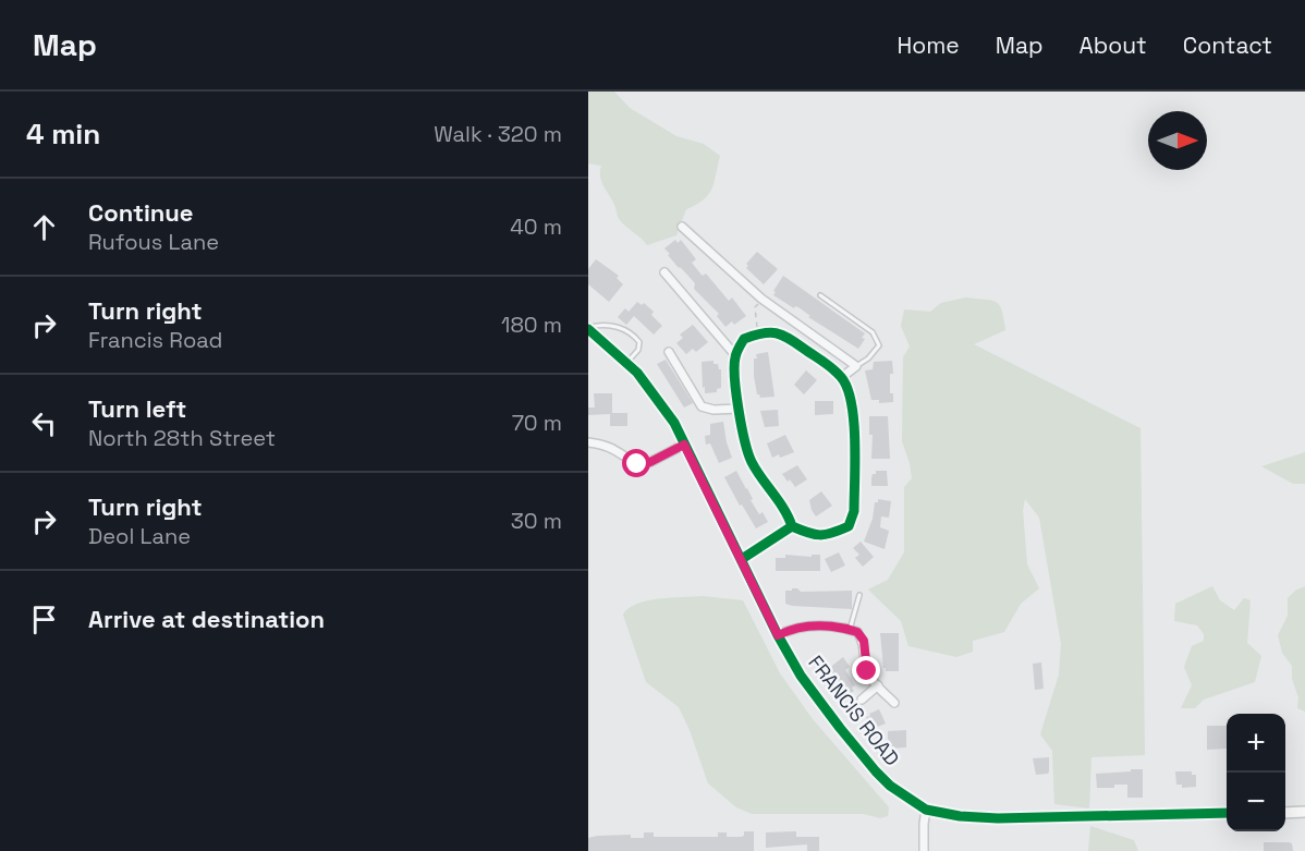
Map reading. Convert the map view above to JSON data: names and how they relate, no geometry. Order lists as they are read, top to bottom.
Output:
{
  "streets": {
    "street": ["FRANCIS ROAD"]
  },
  "north": "right",
  "page": {
    "header": "Map",
    "nav": [
      "Home",
      "Map",
      "About",
      "Contact"
    ],
    "heading": ["4 min", "Walk · 320 m"],
    "list": [
      ["Continue", "Rufous Lane", "40 m"],
      ["Turn right", "Francis Road", "180 m"],
      ["Turn left", "North 28th Street", "70 m"],
      ["Turn right", "Deol Lane", "30 m"],
      "Arrive at destination"
    ],
    "map_buttons": ["+", "−"]
  }
}
